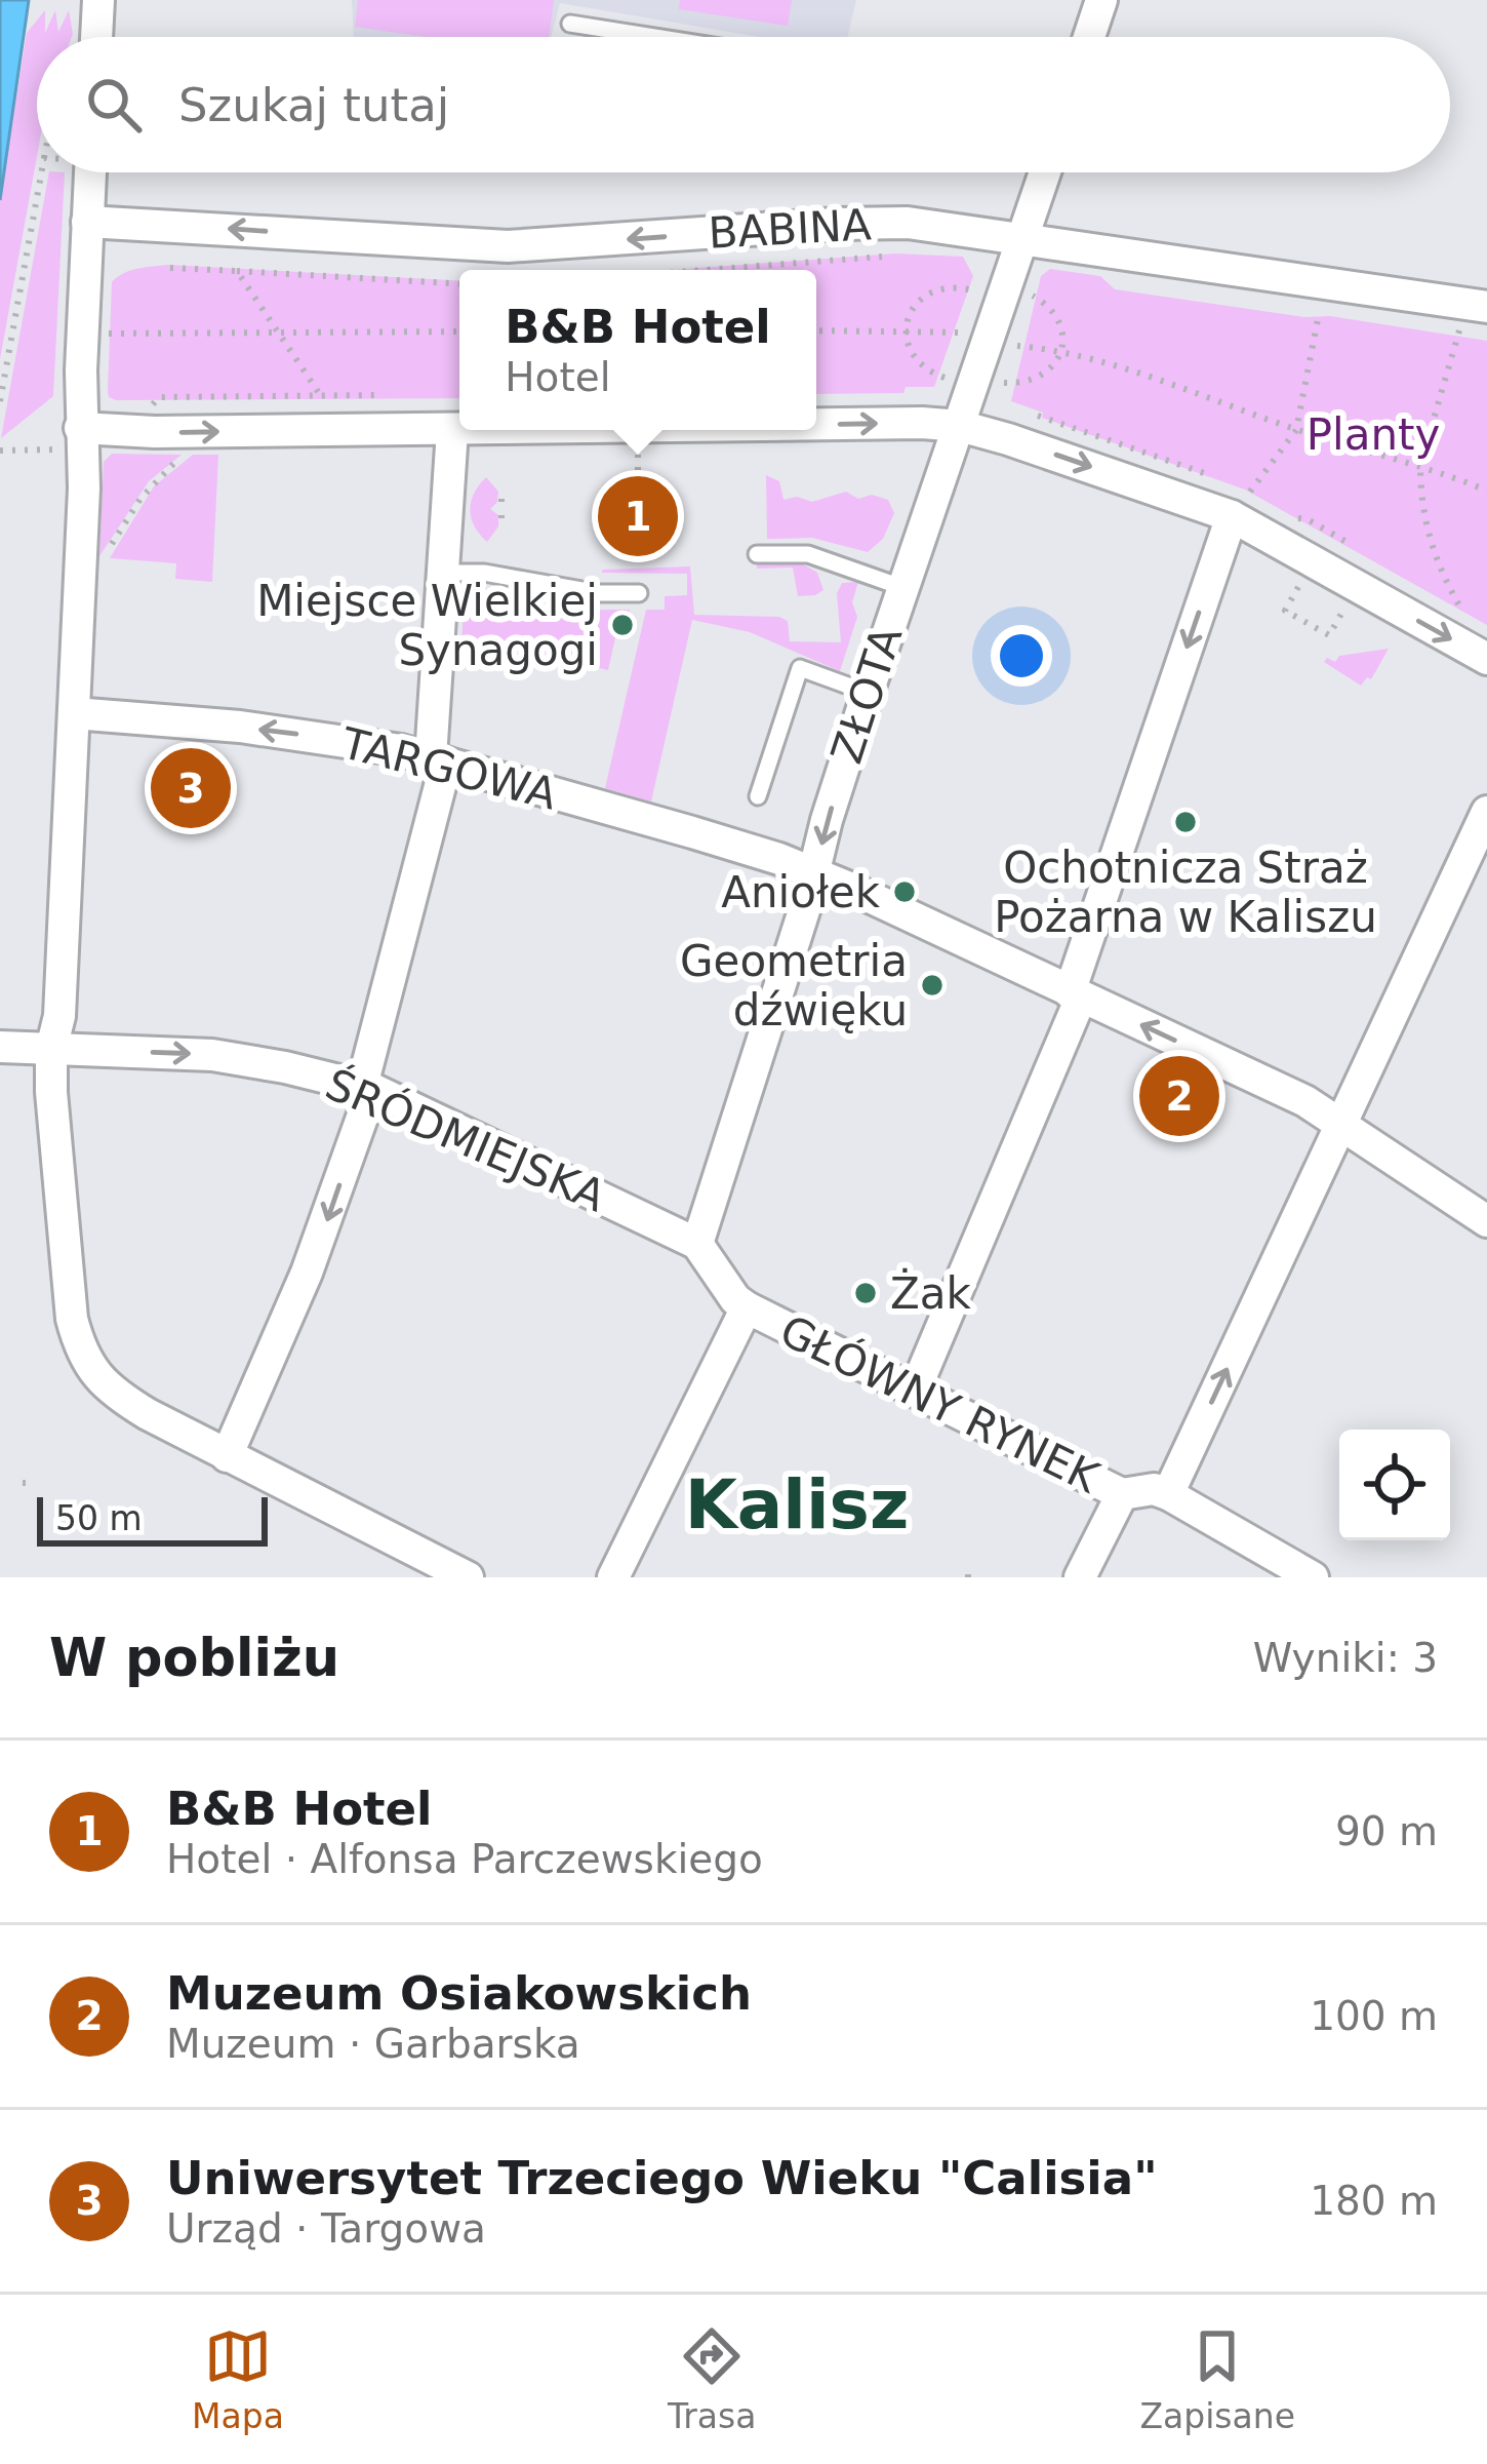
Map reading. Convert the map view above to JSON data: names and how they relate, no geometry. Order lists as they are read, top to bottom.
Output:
{
  "streets": {
    "street": [
      "BABINA",
      "ZŁOTA",
      "TARGOWA",
      "ŚRÓDMIEJSKA",
      "GŁÓWNY RYNEK"
    ]
  },
  "crossings": [
    ["BABINA", "ZŁOTA"],
    ["ZŁOTA", "TARGOWA"],
    ["ZŁOTA", "ŚRÓDMIEJSKA"]
  ],
  "one_way": ["TARGOWA", "ŚRÓDMIEJSKA"],
  "districts": ["Kalisz"],
  "parks": ["Planty"],
  "places": [
    "Miejsce Wielkiej Synagogi",
    "Ochotnicza Straż Pożarna w Kaliszu",
    "Aniołek",
    "Geometria dźwięku",
    "Żak"
  ],
  "scale_bar": "50 m",
  "page": {
    "search": "Szukaj tutaj",
    "popup": ["B&B Hotel", "Hotel"],
    "pins": ["1", "3", "2"],
    "scale": "50 m",
    "heading": ["W pobliżu", "Wyniki: 3"],
    "list": [
      {
        "mark": "1",
        "name": "B&B Hotel",
        "note": "Hotel · Alfonsa Parczewskiego",
        "value": "90 m"
      },
      {
        "mark": "2",
        "name": "Muzeum Osiakowskich",
        "note": "Muzeum · Garbarska",
        "value": "100 m"
      },
      {
        "mark": "3",
        "name": "Uniwersytet Trzeciego Wieku \"Calisia\"",
        "note": "Urząd · Targowa",
        "value": "180 m"
      }
    ],
    "nav": ["Mapa", "Trasa", "Zapisane"]
  }
}
